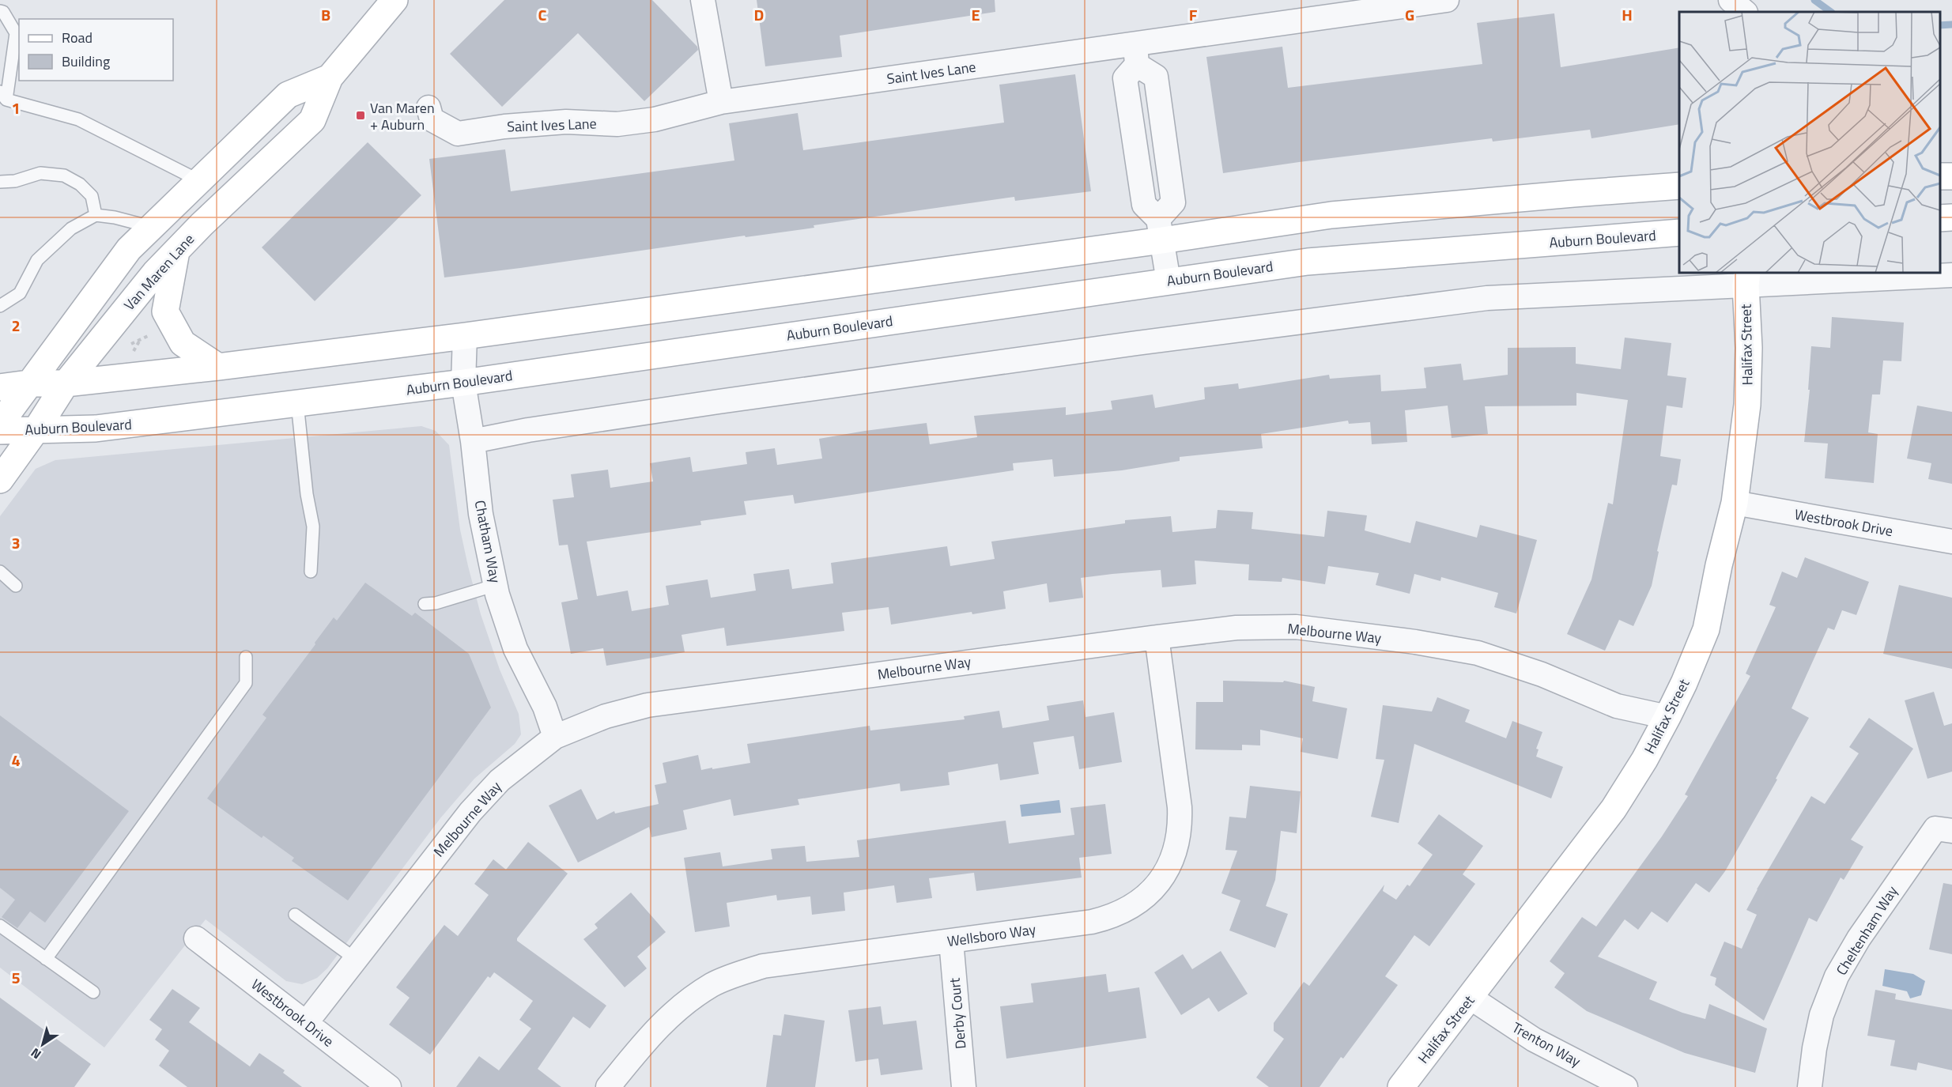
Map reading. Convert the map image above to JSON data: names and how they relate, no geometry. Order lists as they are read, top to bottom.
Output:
{
  "streets": {
    "main road": ["Auburn Boulevard", "Van Maren Lane", "Halifax Street"],
    "street": [
      "Saint Ives Lane",
      "Westbrook Drive",
      "Chatham Way",
      "Melbourne Way",
      "Cheltenham Way",
      "Wellsboro Way",
      "Derby Court",
      "Trenton Way"
    ]
  },
  "crossings": [
    ["Auburn Boulevard", "Van Maren Lane"],
    ["Auburn Boulevard", "Chatham Way"],
    ["Halifax Street", "Westbrook Drive"],
    ["Halifax Street", "Melbourne Way"],
    ["Halifax Street", "Trenton Way"],
    ["Westbrook Drive", "Melbourne Way"],
    ["Chatham Way", "Melbourne Way"],
    ["Melbourne Way", "Wellsboro Way"],
    ["Wellsboro Way", "Derby Court"]
  ],
  "places": {
    "transit": ["Van Maren + Auburn"]
  },
  "legend": ["Road", "Building"],
  "north": "bottom left",
  "grid": {
    "columns": [
      "B",
      "C",
      "D",
      "E",
      "F",
      "G",
      "H"
    ],
    "rows": [
      "1",
      "2",
      "3",
      "4",
      "5"
    ]
  }
}
